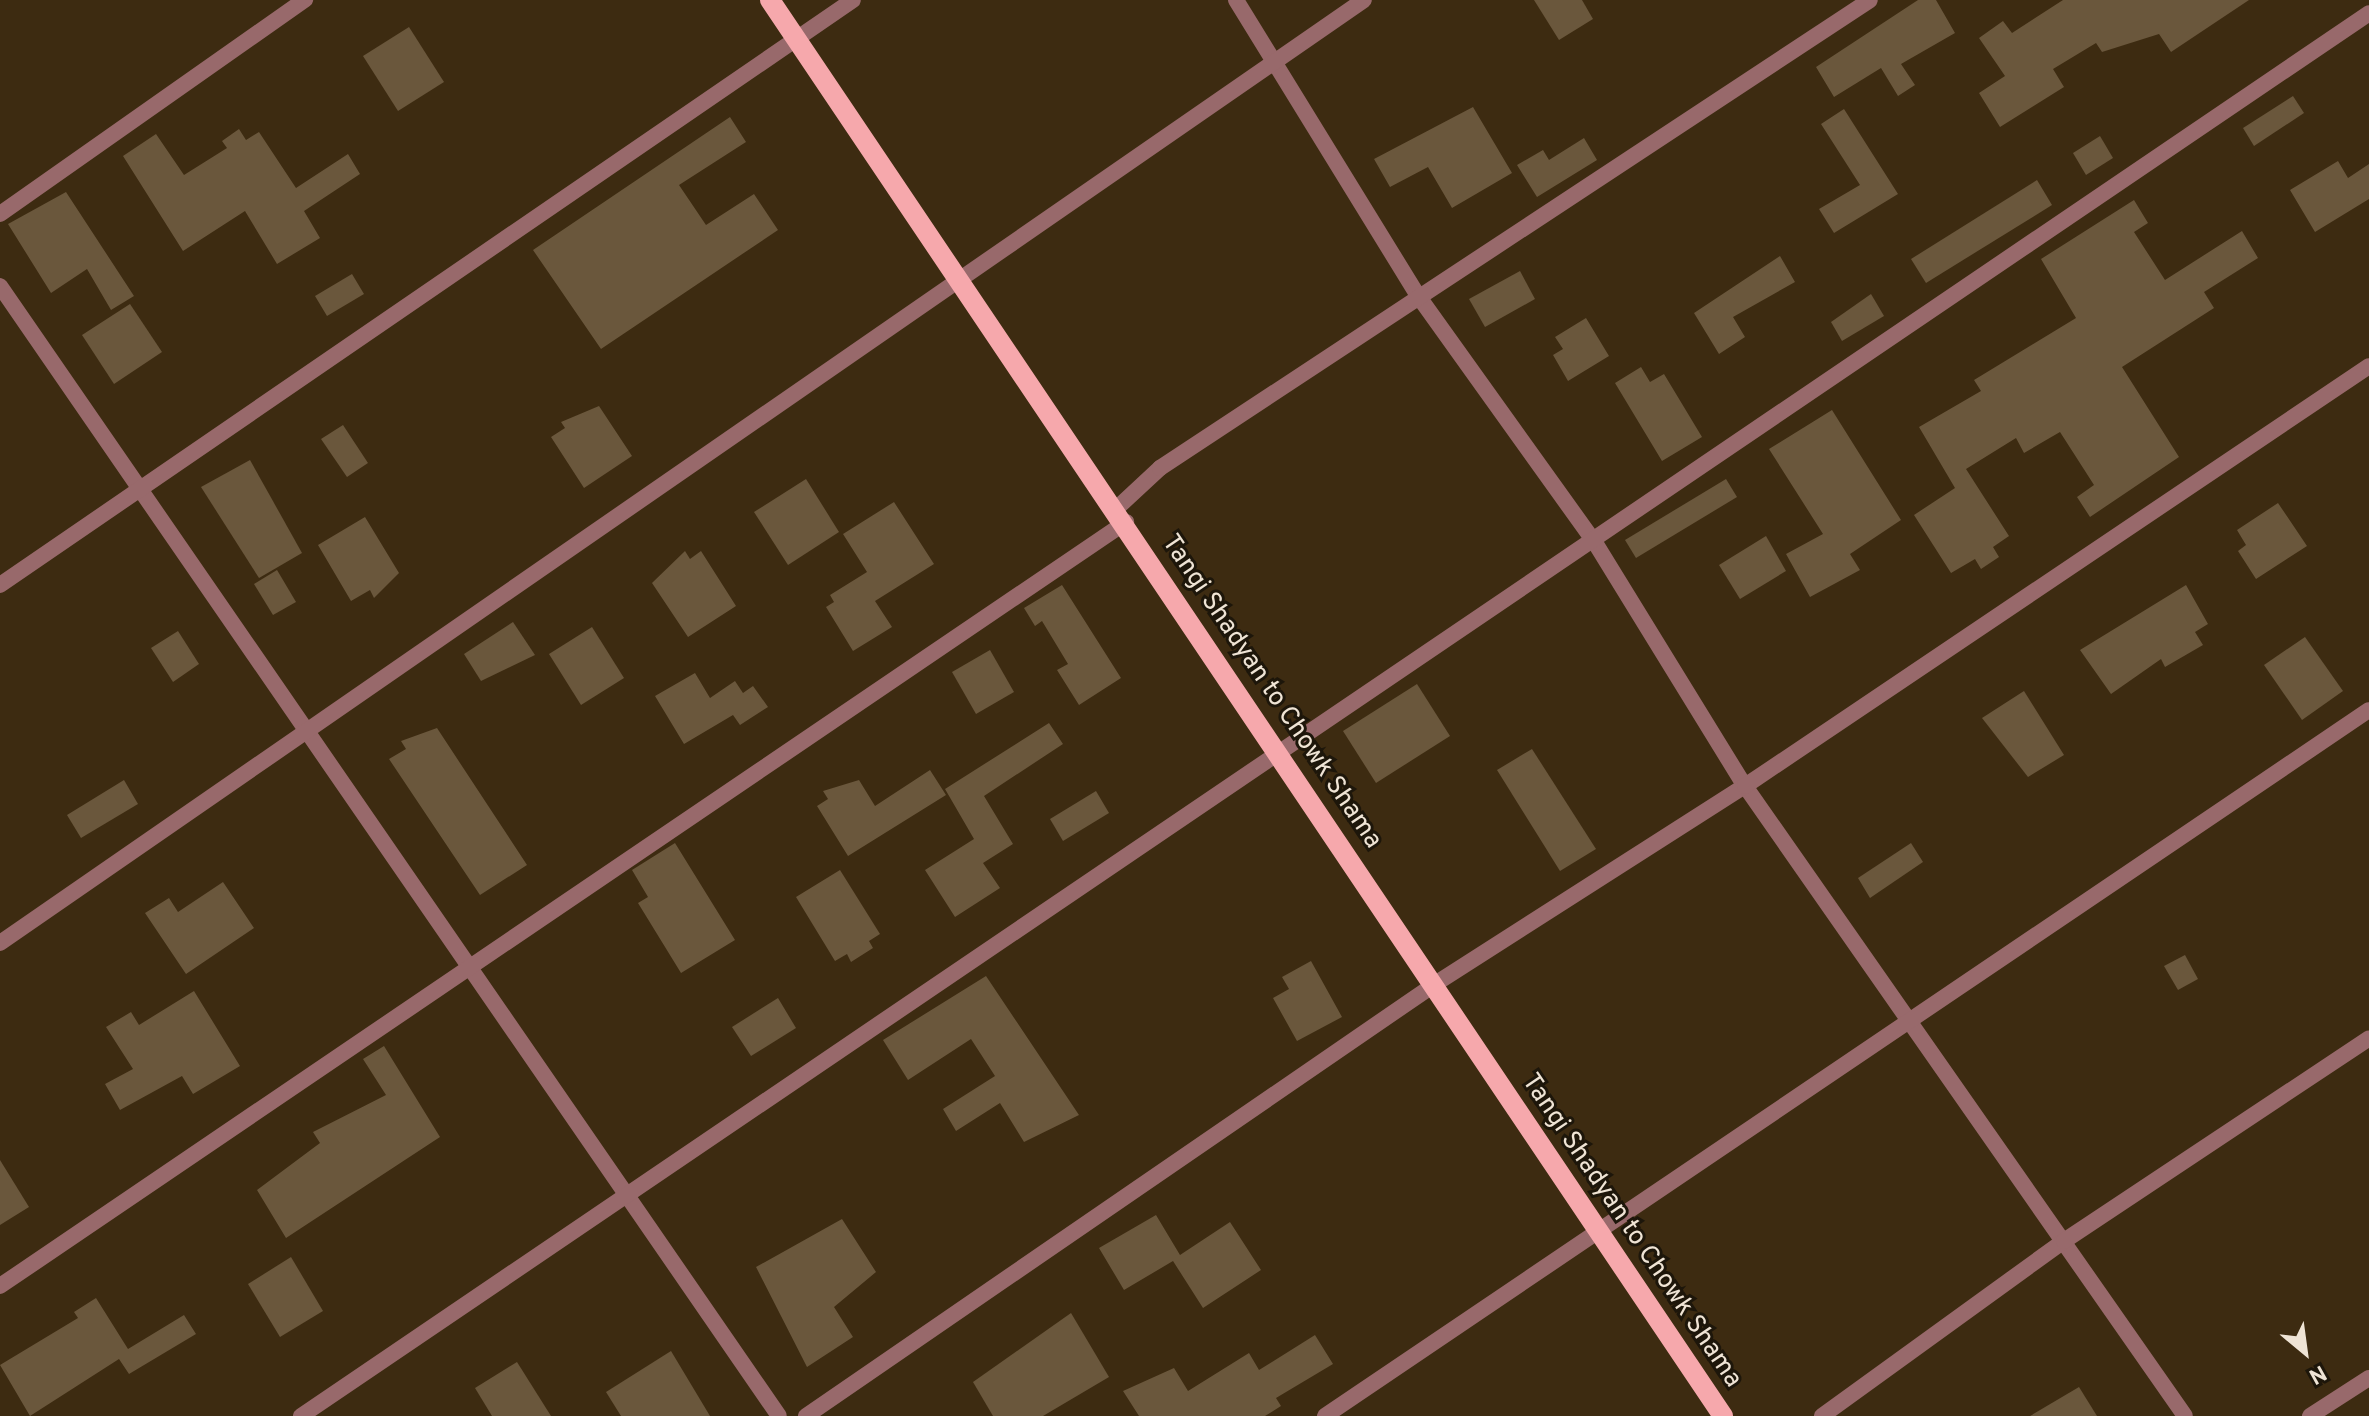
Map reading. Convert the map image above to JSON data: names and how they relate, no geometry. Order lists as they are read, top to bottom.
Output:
{
  "streets": {
    "main road": ["Tangi Shadyan to Chowk Shama"]
  },
  "north": "bottom right"
}
